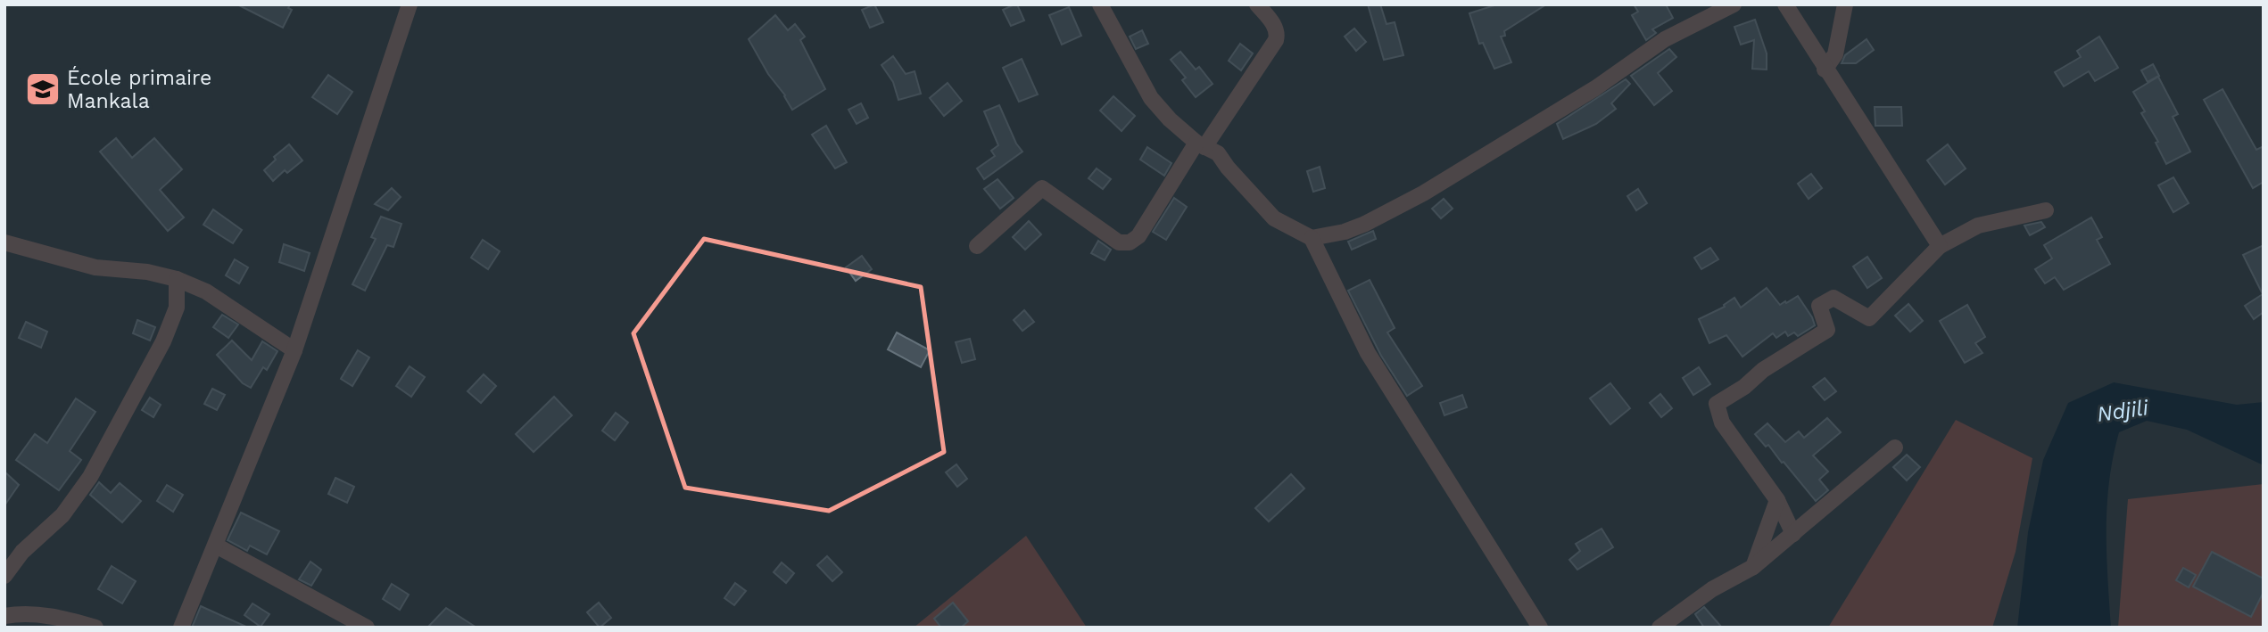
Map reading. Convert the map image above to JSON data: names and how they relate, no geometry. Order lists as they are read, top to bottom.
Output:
{
  "water": ["Ndjili"],
  "places": {
    "school or university": ["École primaire Mankala"]
  }
}
